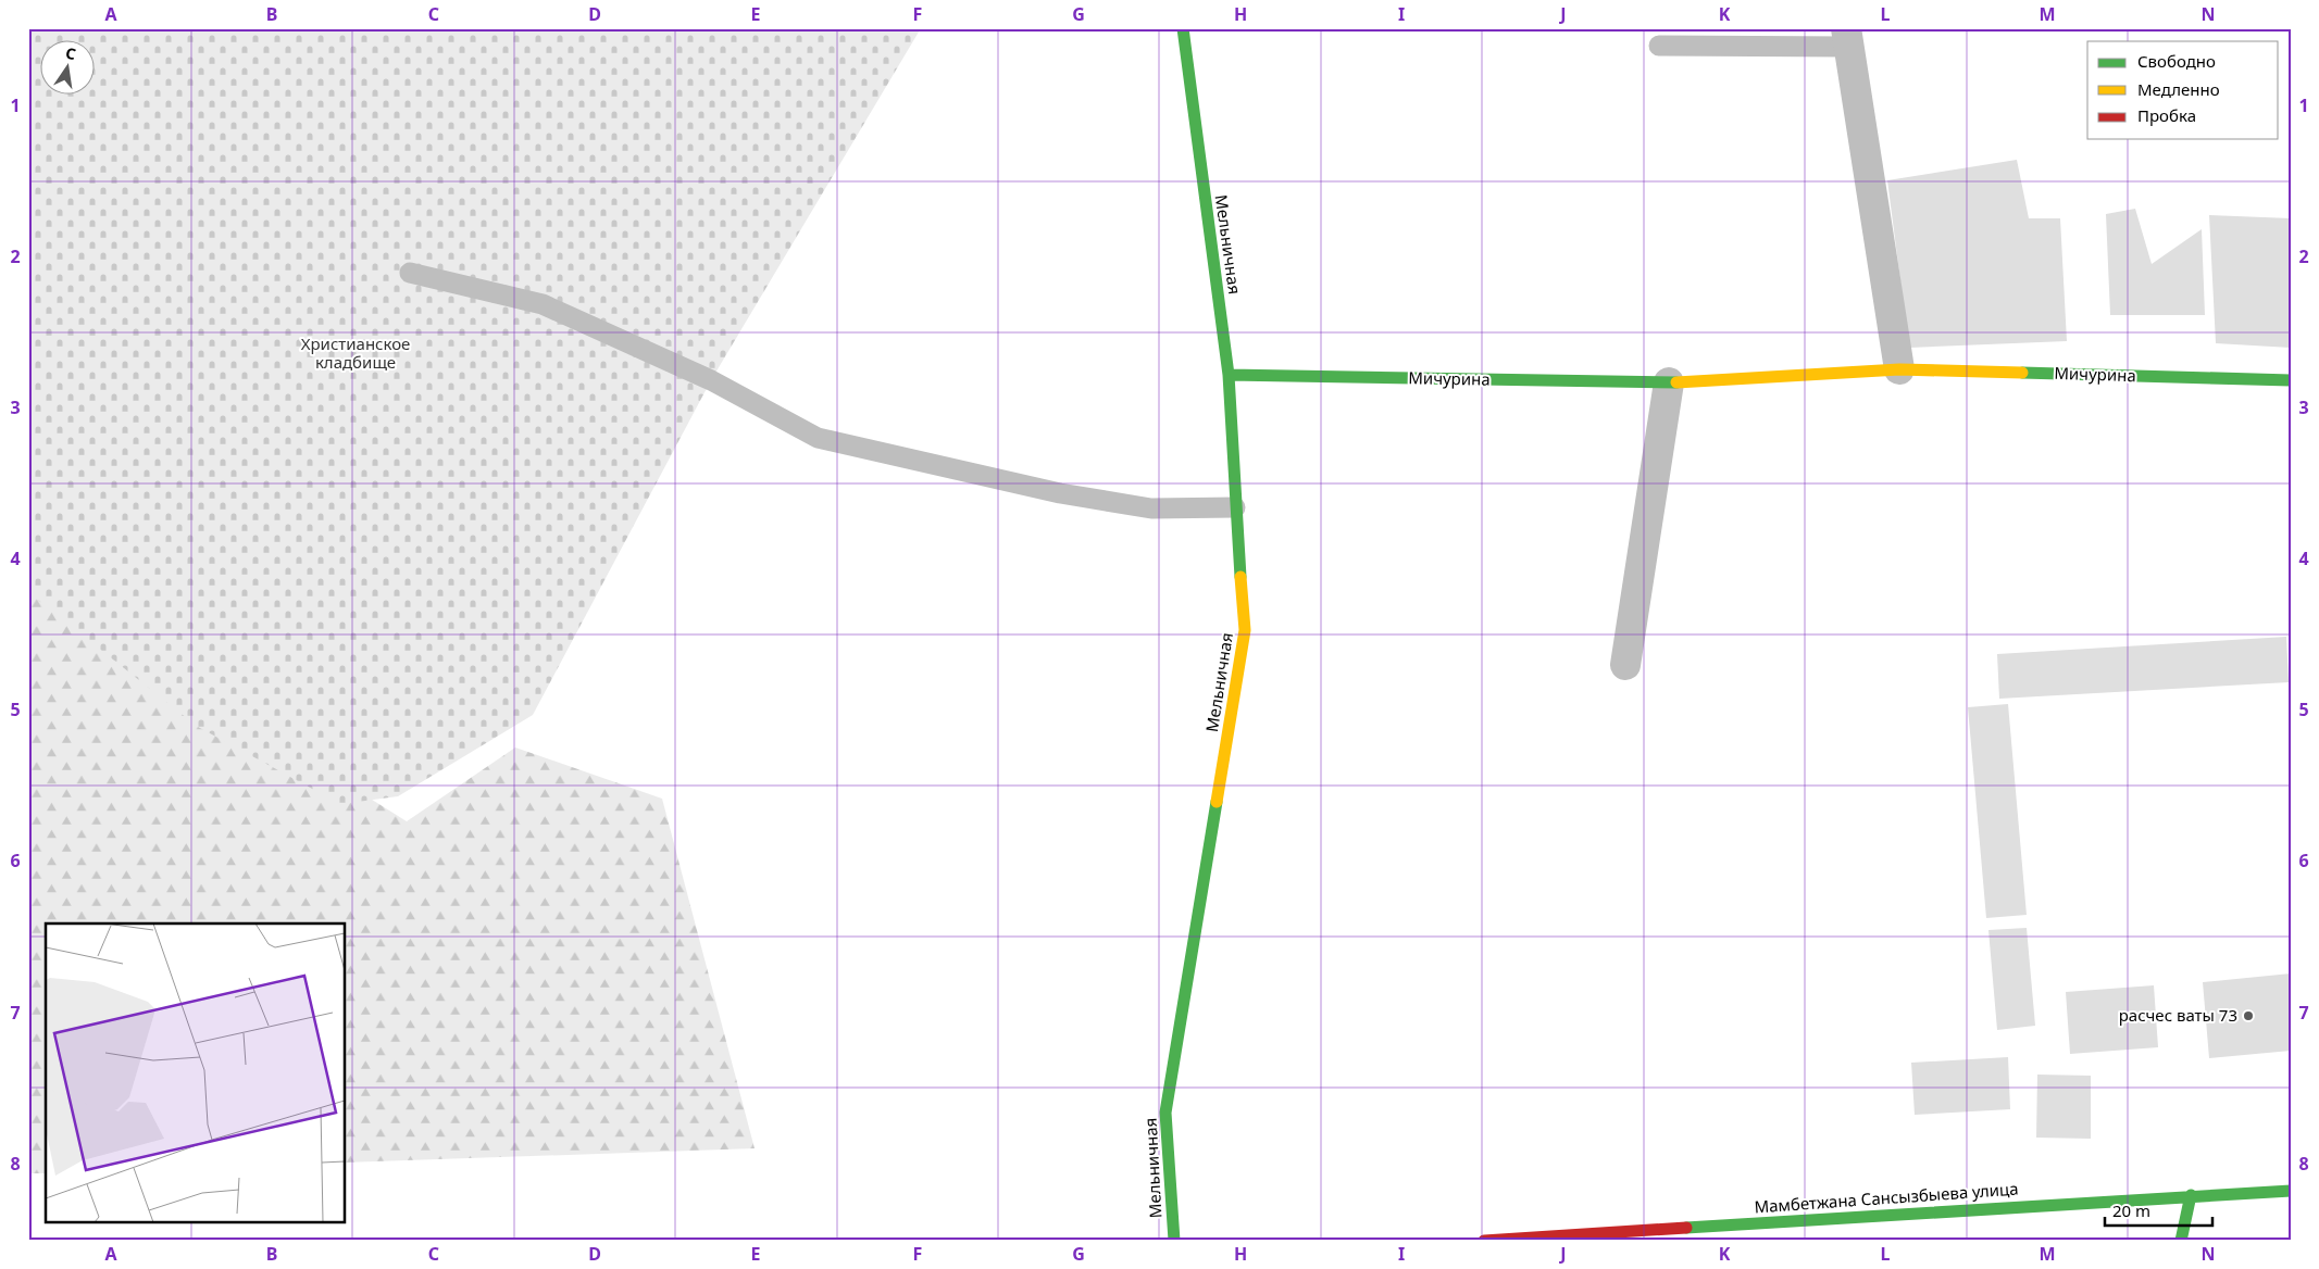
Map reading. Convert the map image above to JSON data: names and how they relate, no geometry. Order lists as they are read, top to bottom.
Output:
{
  "streets": {
    "street": ["Мельничная", "Мичурина", "Мамбетжана Сансызбыева улица"]
  },
  "crossings": [
    ["Мельничная", "Мичурина"]
  ],
  "parks": ["Христианское кладбище"],
  "places": ["расчес ваты 73"],
  "legend": ["Свободно", "Медленно", "Пробка"],
  "scale_bar": "20 m",
  "north": "top",
  "grid": {
    "columns": [
      "A",
      "B",
      "C",
      "D",
      "E",
      "F",
      "G",
      "H",
      "I",
      "J",
      "K",
      "L",
      "M",
      "N"
    ],
    "rows": [
      "1",
      "2",
      "3",
      "4",
      "5",
      "6",
      "7",
      "8"
    ]
  }
}
